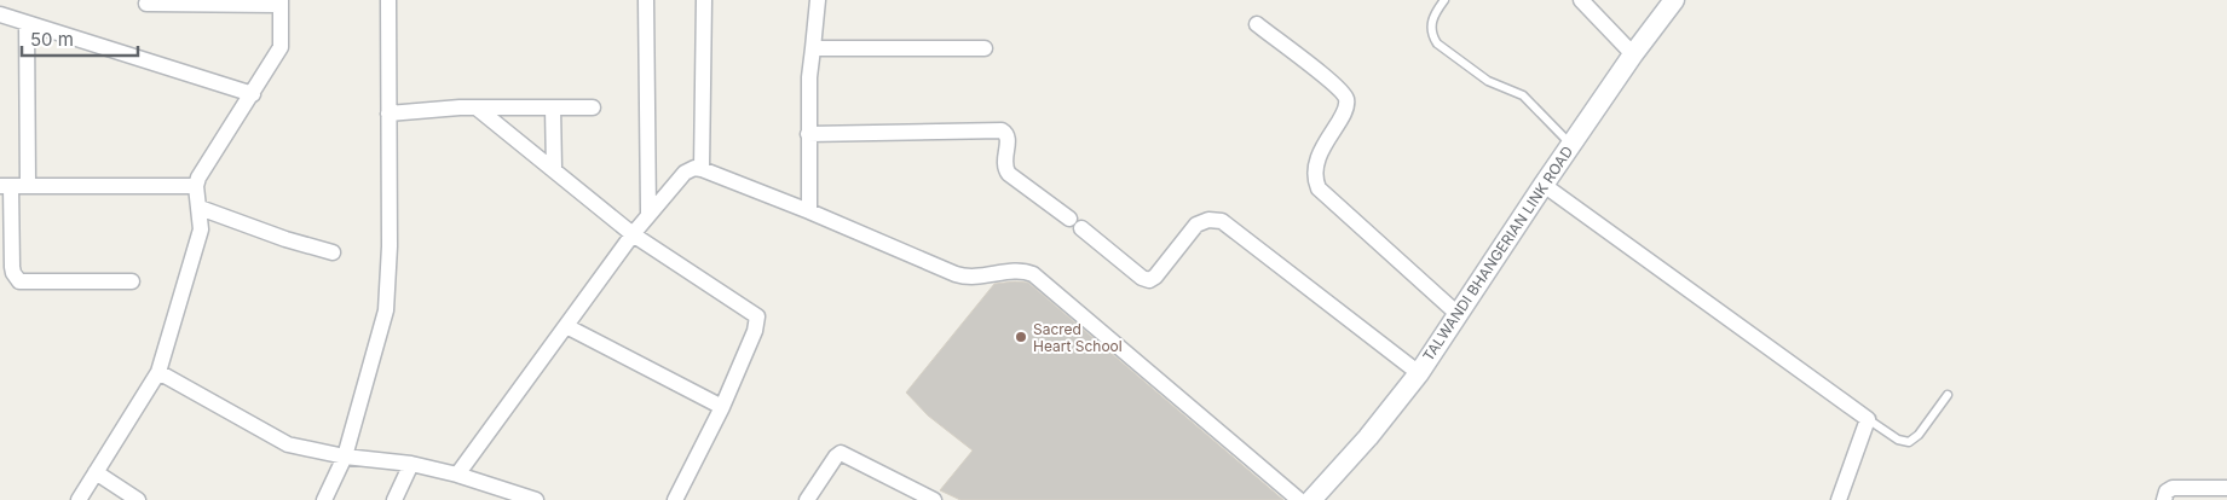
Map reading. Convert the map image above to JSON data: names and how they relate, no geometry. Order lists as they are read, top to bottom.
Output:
{
  "streets": {
    "street": ["TALWANDI BHANGERIAN LINK ROAD"]
  },
  "places": ["Sacred Heart School"],
  "scale_bar": "50 m"
}
